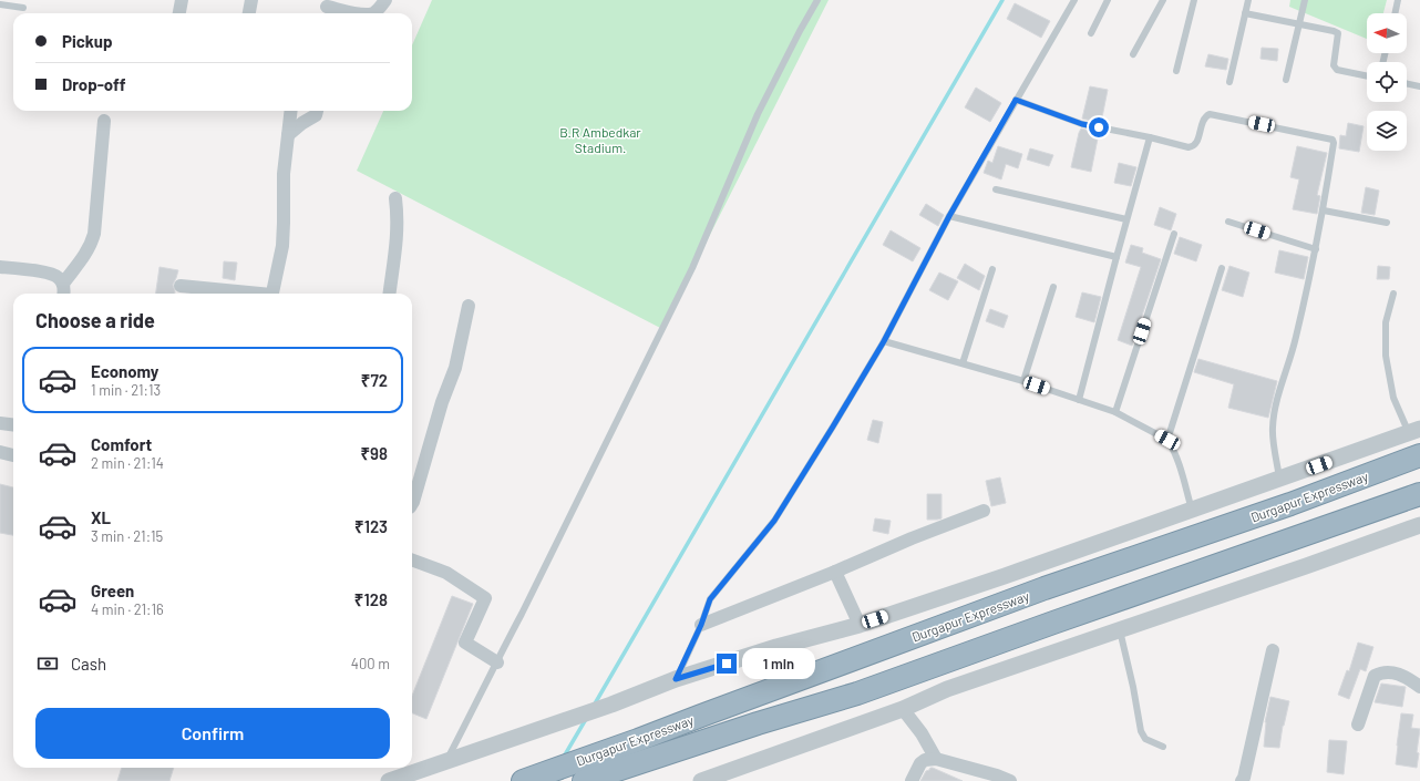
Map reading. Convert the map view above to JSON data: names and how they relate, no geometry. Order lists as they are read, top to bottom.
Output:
{
  "streets": {
    "highway": ["Durgapur Expressway"]
  },
  "parks": ["B.R Ambedkar Stadium."],
  "north": "left",
  "page": {
    "banner": ["Pickup", "Drop-off"],
    "heading": "Choose a ride",
    "list": [
      {
        "name": "Economy",
        "note": "1 min · 21:13",
        "value": "₹72"
      },
      {
        "name": "Comfort",
        "note": "2 min · 21:14",
        "value": "₹98"
      },
      {
        "name": "XL",
        "note": "3 min · 21:15",
        "value": "₹123"
      },
      {
        "name": "Green",
        "note": "4 min · 21:16",
        "value": "₹128"
      }
    ],
    "pay": ["Cash", "400 m"],
    "bubble": "1 min",
    "buttons": "Confirm"
  }
}
